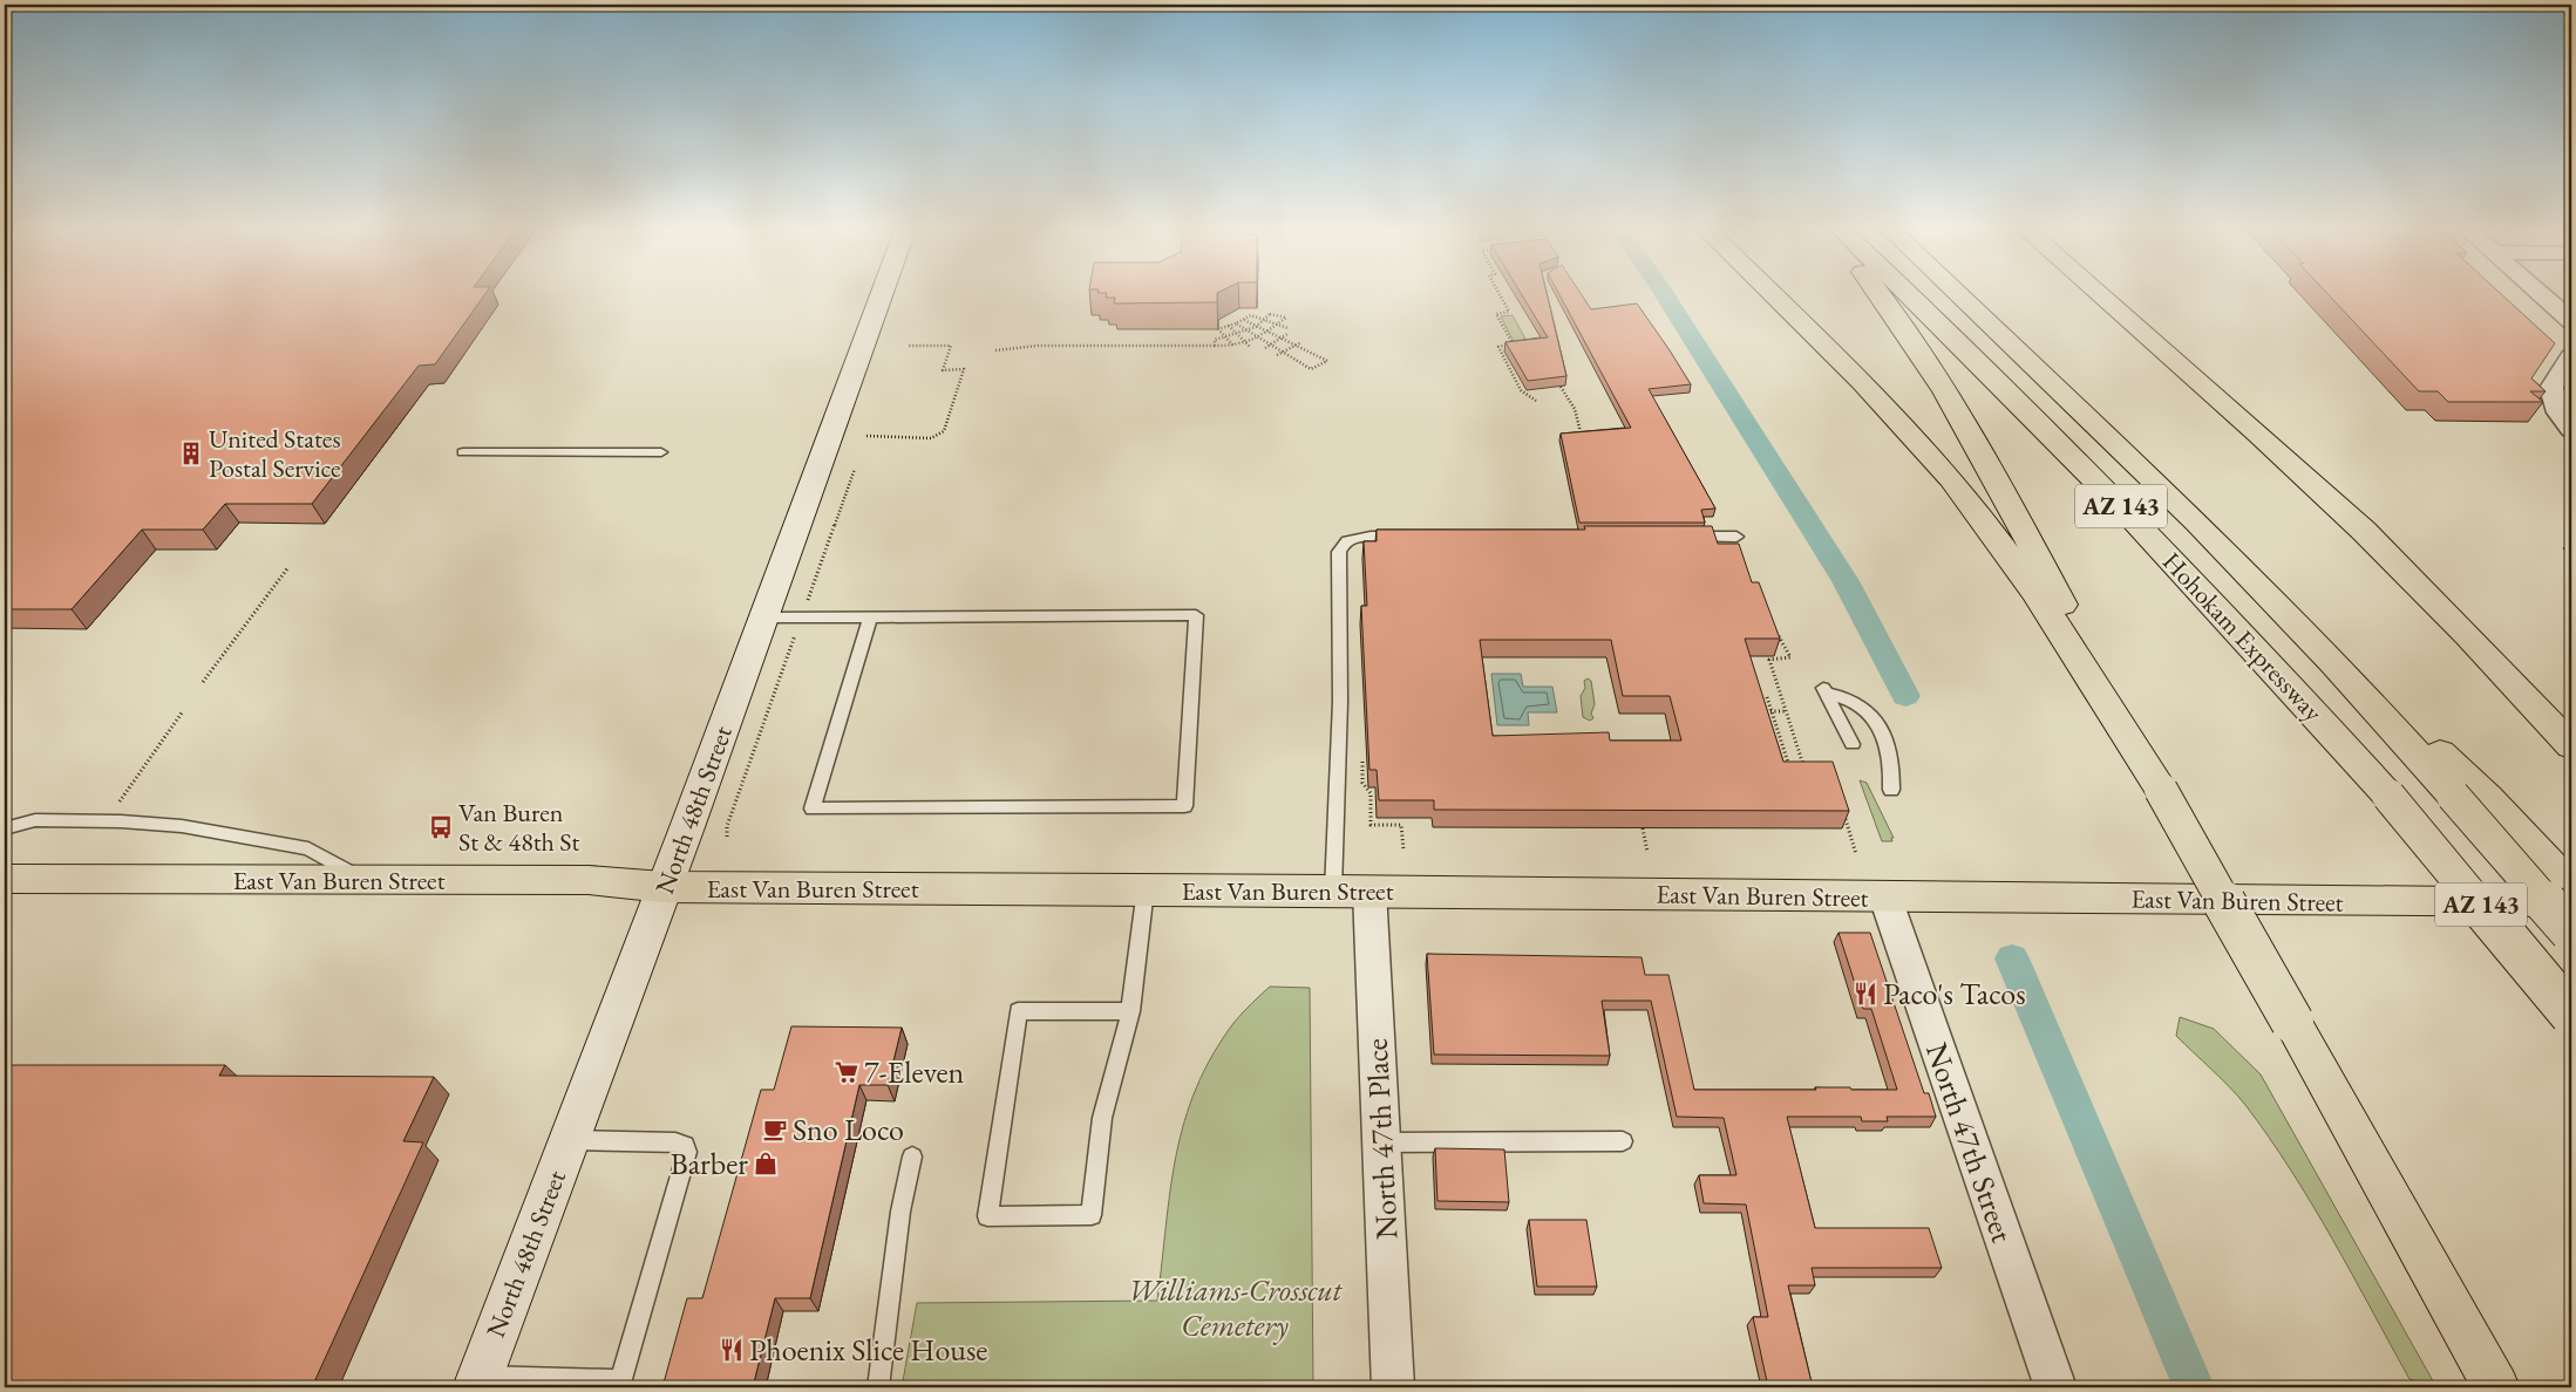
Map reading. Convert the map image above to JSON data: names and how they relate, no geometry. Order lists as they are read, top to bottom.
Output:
{
  "streets": {
    "main road": ["AZ 143", "Hohokam Expressway", "East Van Buren Street"],
    "street": ["North 48th Street", "North 47th Place", "North 47th Street"]
  },
  "crossings": [
    ["North 48th Street", "East Van Buren Street"],
    ["East Van Buren Street", "North 47th Place"],
    ["East Van Buren Street", "North 47th Street"]
  ],
  "parks": ["Williams-Crosscut Cemetery"],
  "places": {
    "building": ["United States Postal Service"],
    "bus stop": ["Van Buren St & 48th St"],
    "restaurant": ["Paco's Tacos", "Phoenix Slice House"],
    "supermarket": ["7-Eleven"],
    "cafe": ["Sno Loco"],
    "shop": ["Barber"]
  }
}
